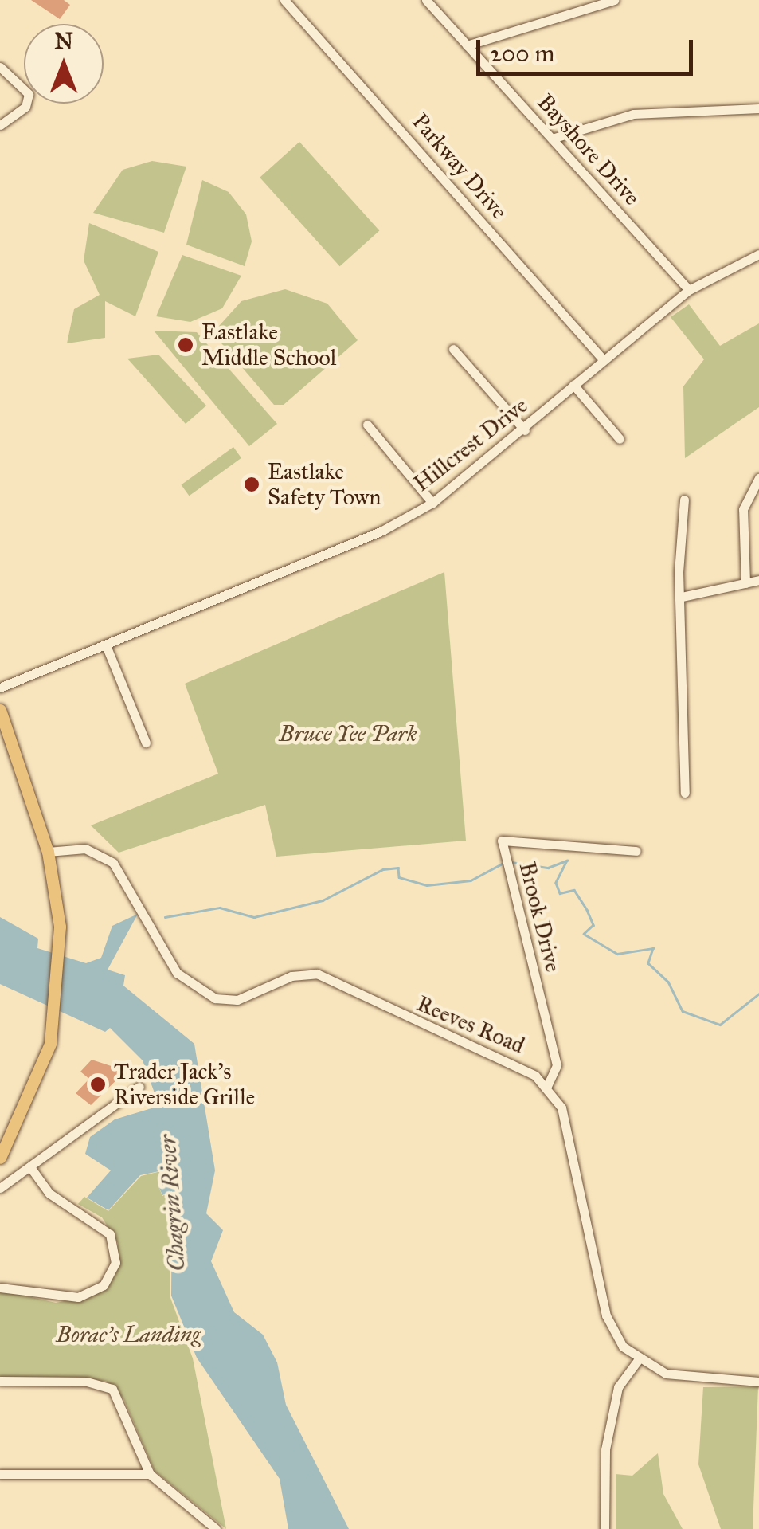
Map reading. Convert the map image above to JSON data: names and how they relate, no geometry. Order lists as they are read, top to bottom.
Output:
{
  "streets": {
    "street": [
      "Bayshore Drive",
      "Parkway Drive",
      "Hillcrest Drive",
      "Brook Drive",
      "Reeves Road"
    ]
  },
  "crossings": [
    ["Bayshore Drive", "Hillcrest Drive"],
    ["Parkway Drive", "Hillcrest Drive"],
    ["Brook Drive", "Reeves Road"]
  ],
  "water": ["Chagrin River"],
  "parks": ["Bruce Yee Park", "Borac's Landing"],
  "places": ["Eastlake Middle School", "Eastlake Safety Town", "Trader Jack's Riverside Grille"],
  "scale_bar": "200 m",
  "north": "top"
}
